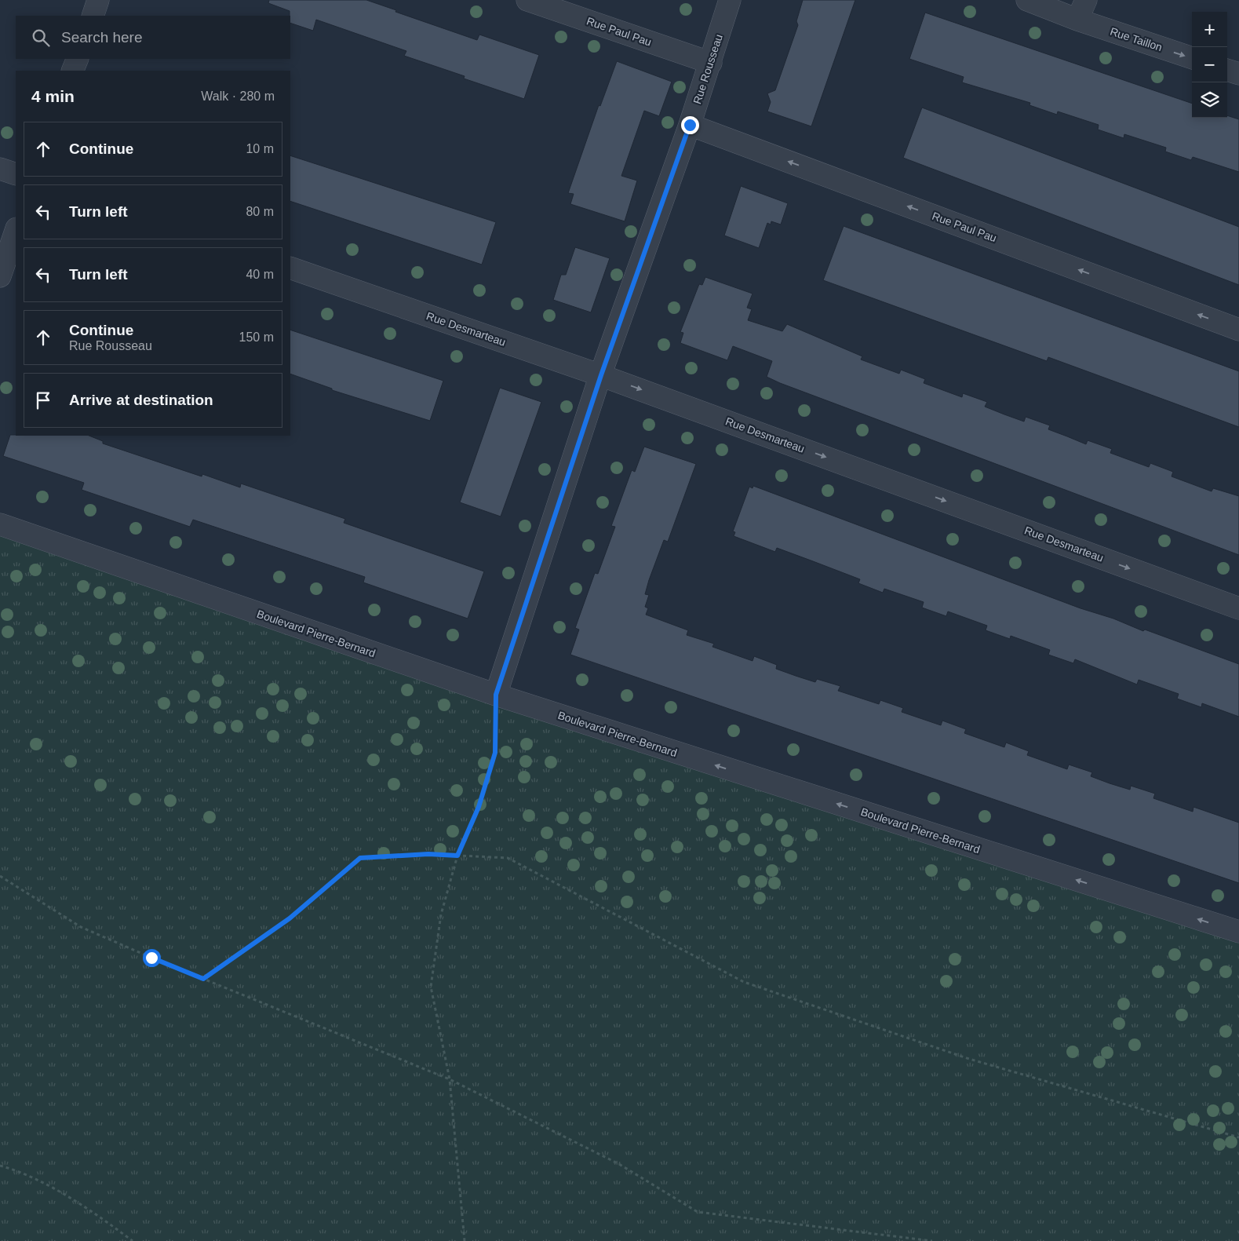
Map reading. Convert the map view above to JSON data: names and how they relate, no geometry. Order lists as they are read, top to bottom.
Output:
{
  "streets": {
    "street": [
      "Rue Paul Pau",
      "Rue Taillon",
      "Rue Rousseau",
      "Rue Desmarteau",
      "Boulevard Pierre-Bernard"
    ]
  },
  "crossings": [
    ["Rue Paul Pau", "Rue Rousseau"],
    ["Rue Rousseau", "Rue Desmarteau"],
    ["Rue Rousseau", "Boulevard Pierre-Bernard"]
  ],
  "one_way": [
    "Rue Paul Pau",
    "Rue Taillon",
    "Rue Desmarteau",
    "Boulevard Pierre-Bernard"
  ],
  "page": {
    "map_buttons": ["+", "−"],
    "search": "Search here",
    "heading": ["4 min", "Walk · 280 m"],
    "list": [
      ["Continue", "10 m"],
      ["Turn left", "80 m"],
      ["Turn left", "40 m"],
      ["Continue", "Rue Rousseau", "150 m"],
      "Arrive at destination"
    ]
  }
}
